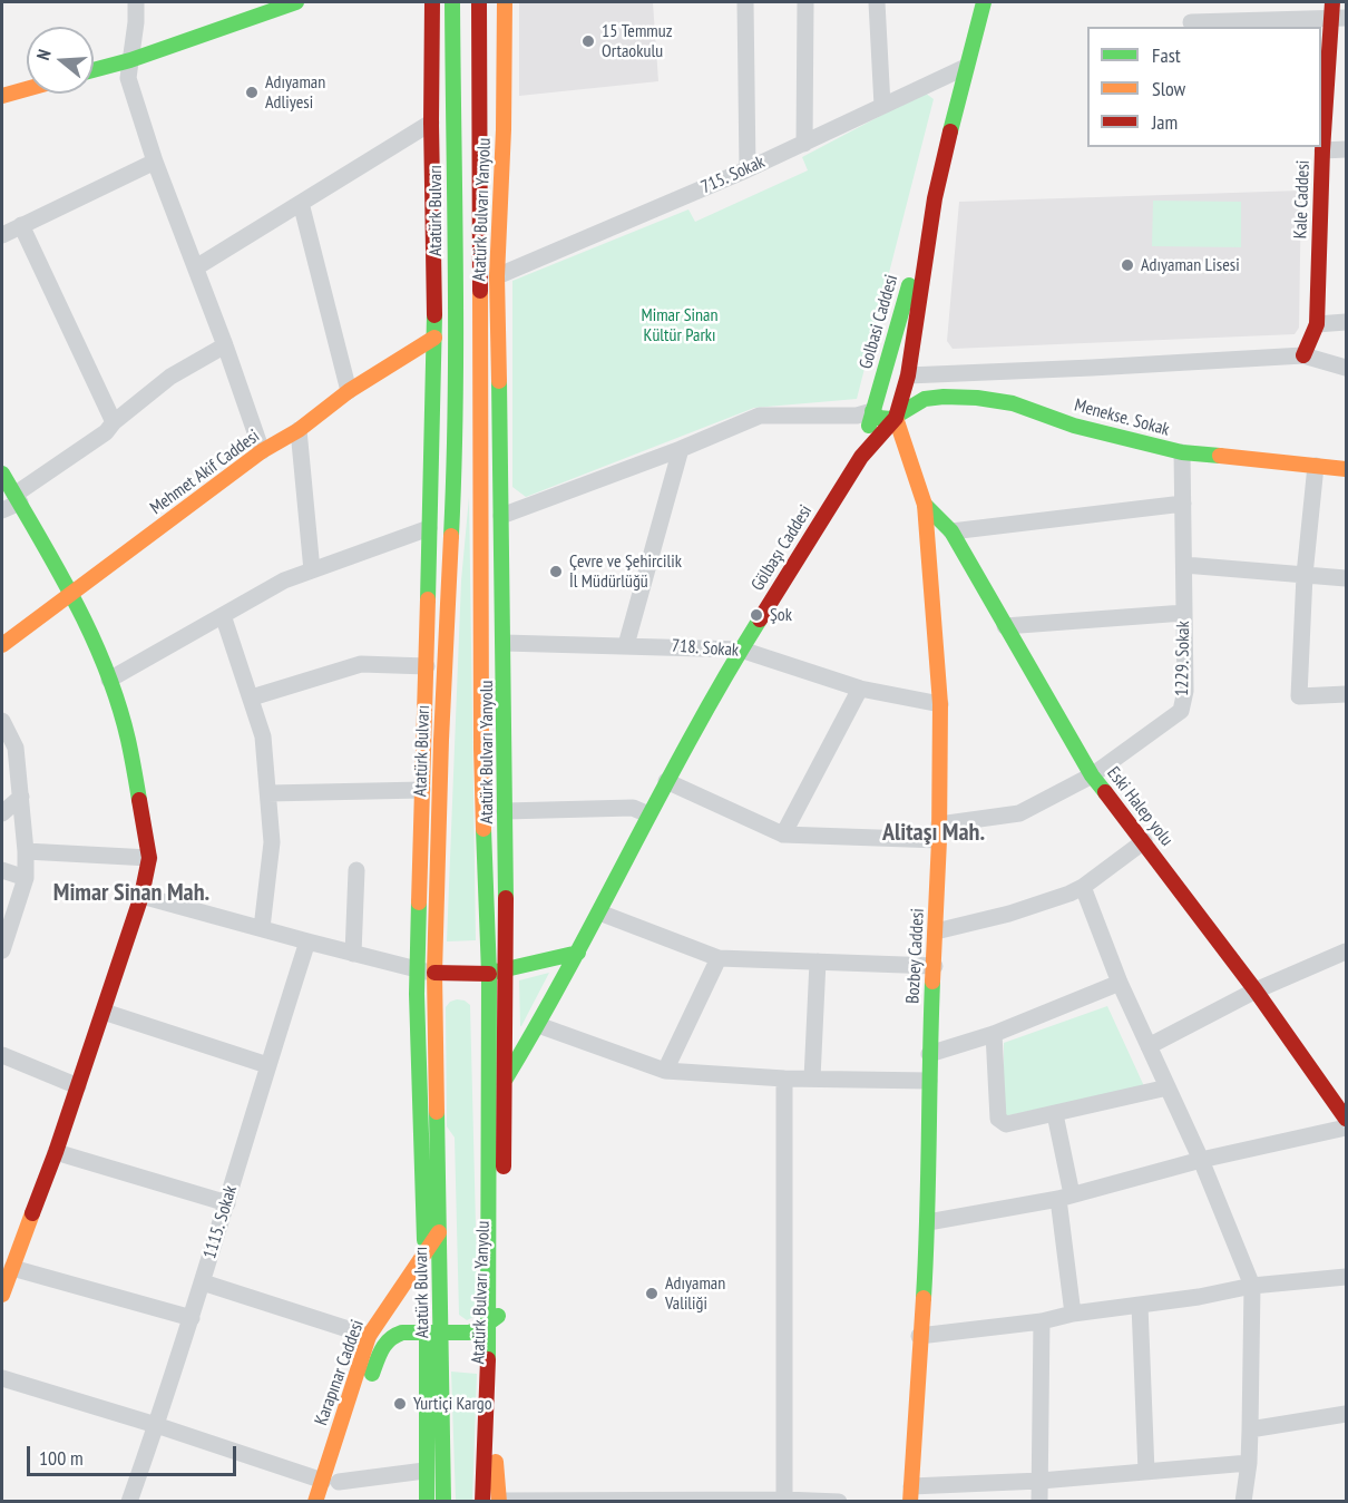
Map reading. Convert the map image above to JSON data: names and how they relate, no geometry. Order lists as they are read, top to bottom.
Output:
{
  "streets": {
    "main road": [
      "Kale Caddesi",
      "Atatürk Bulvarı Yanyolu",
      "Atatürk Bulvarı",
      "Golbasi Caddesi",
      "Menekse. Sokak",
      "Mehmet Akif Caddesi",
      "Gölbaşı Caddesi",
      "Eski Halep yolu",
      "Bozbey Caddesi",
      "Karapınar Caddesi"
    ],
    "street": [
      "715. Sokak",
      "718. Sokak",
      "1229. Sokak",
      "1115. Sokak"
    ]
  },
  "crossings": [
    ["715. Sokak", "Atatürk Bulvarı Yanyolu"],
    ["715. Sokak", "Gölbaşı Caddesi"],
    ["Atatürk Bulvarı Yanyolu", "Gölbaşı Caddesi"],
    ["Atatürk Bulvarı Yanyolu", "718. Sokak"],
    ["Atatürk Bulvarı Yanyolu", "Karapınar Caddesi"],
    ["Atatürk Bulvarı", "Karapınar Caddesi"],
    ["Golbasi Caddesi", "Gölbaşı Caddesi"],
    ["Menekse. Sokak", "Gölbaşı Caddesi"],
    ["Menekse. Sokak", "1229. Sokak"],
    ["Menekse. Sokak", "Bozbey Caddesi"],
    ["Gölbaşı Caddesi", "718. Sokak"],
    ["Gölbaşı Caddesi", "Bozbey Caddesi"],
    ["718. Sokak", "Bozbey Caddesi"],
    ["1229. Sokak", "Eski Halep yolu"],
    ["1229. Sokak", "Bozbey Caddesi"],
    ["Eski Halep yolu", "Bozbey Caddesi"]
  ],
  "districts": ["Alitaşı Mah.", "Mimar Sinan Mah."],
  "parks": ["Mimar Sinan Kültür Parkı"],
  "places": [
    "15 Temmuz Ortaokulu",
    "Adıyaman Adliyesi",
    "Adıyaman Lisesi",
    "Çevre ve Şehircilik İl Müdürlüğü",
    "Şok",
    "Adıyaman Valiliği",
    "Yurtiçi Kargo"
  ],
  "legend": ["Fast", "Slow", "Jam"],
  "scale_bar": "100 m",
  "north": "left"
}
